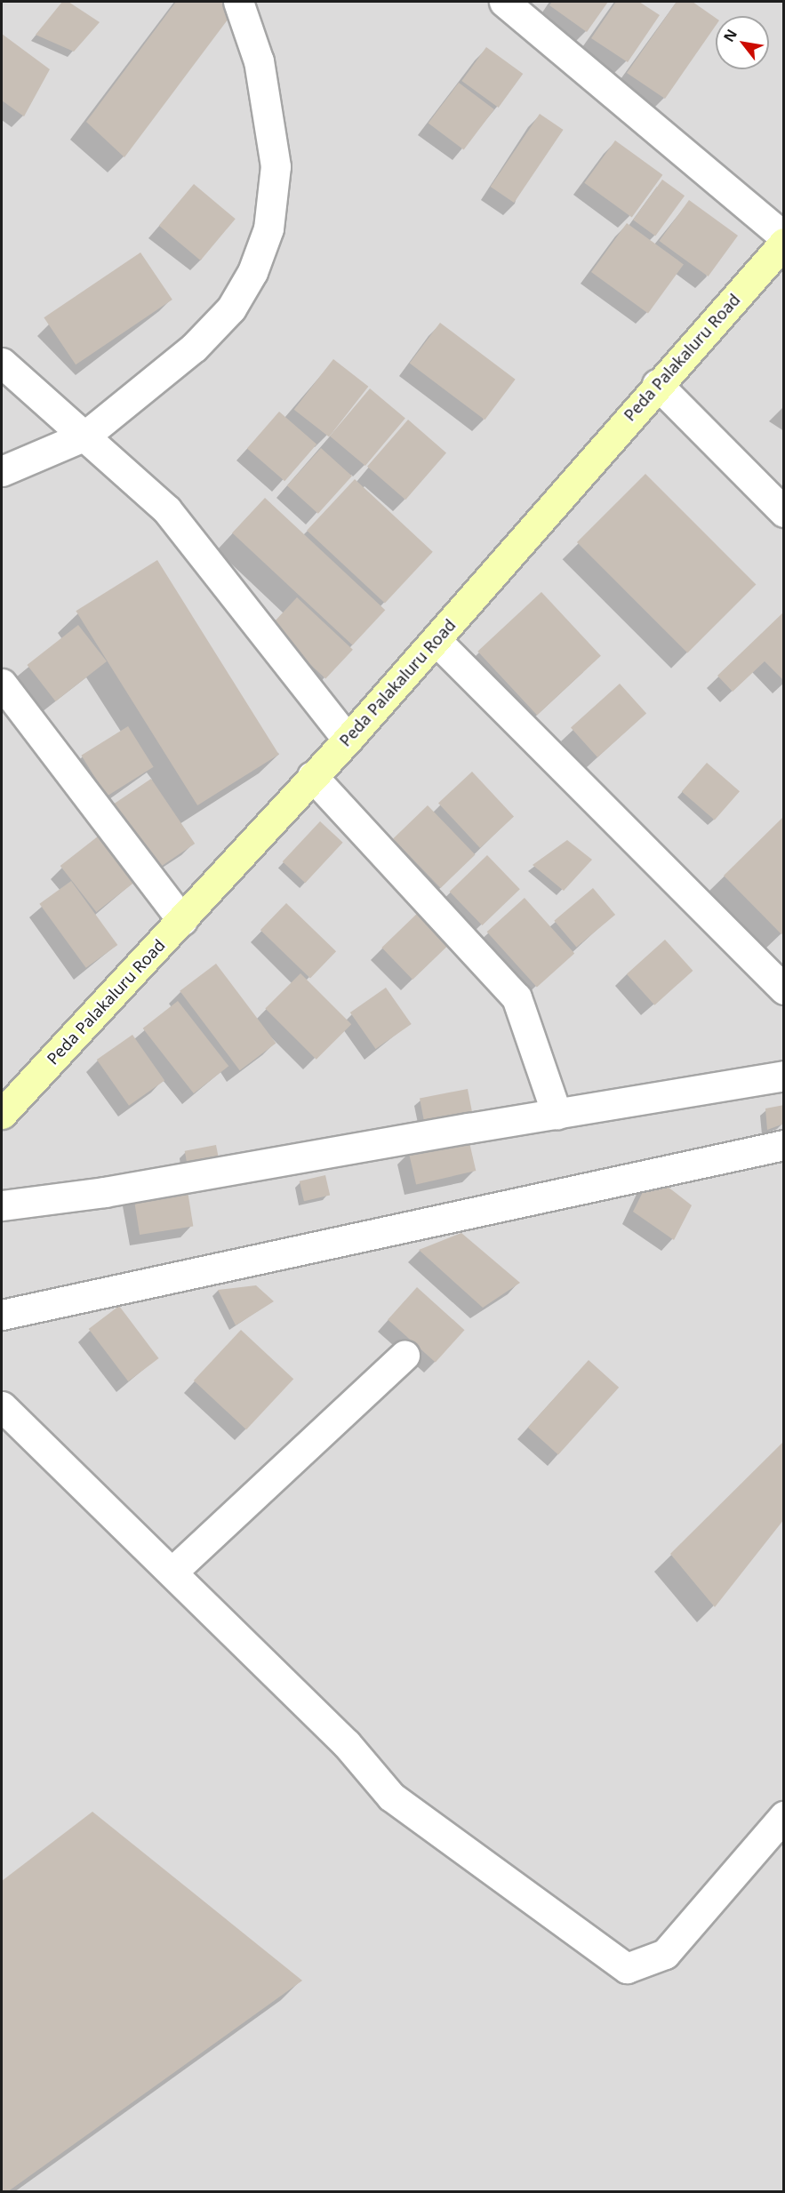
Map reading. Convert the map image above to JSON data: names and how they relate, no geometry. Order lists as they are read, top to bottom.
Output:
{
  "streets": {
    "main road": ["Peda Palakaluru Road"]
  },
  "north": "top left"
}
